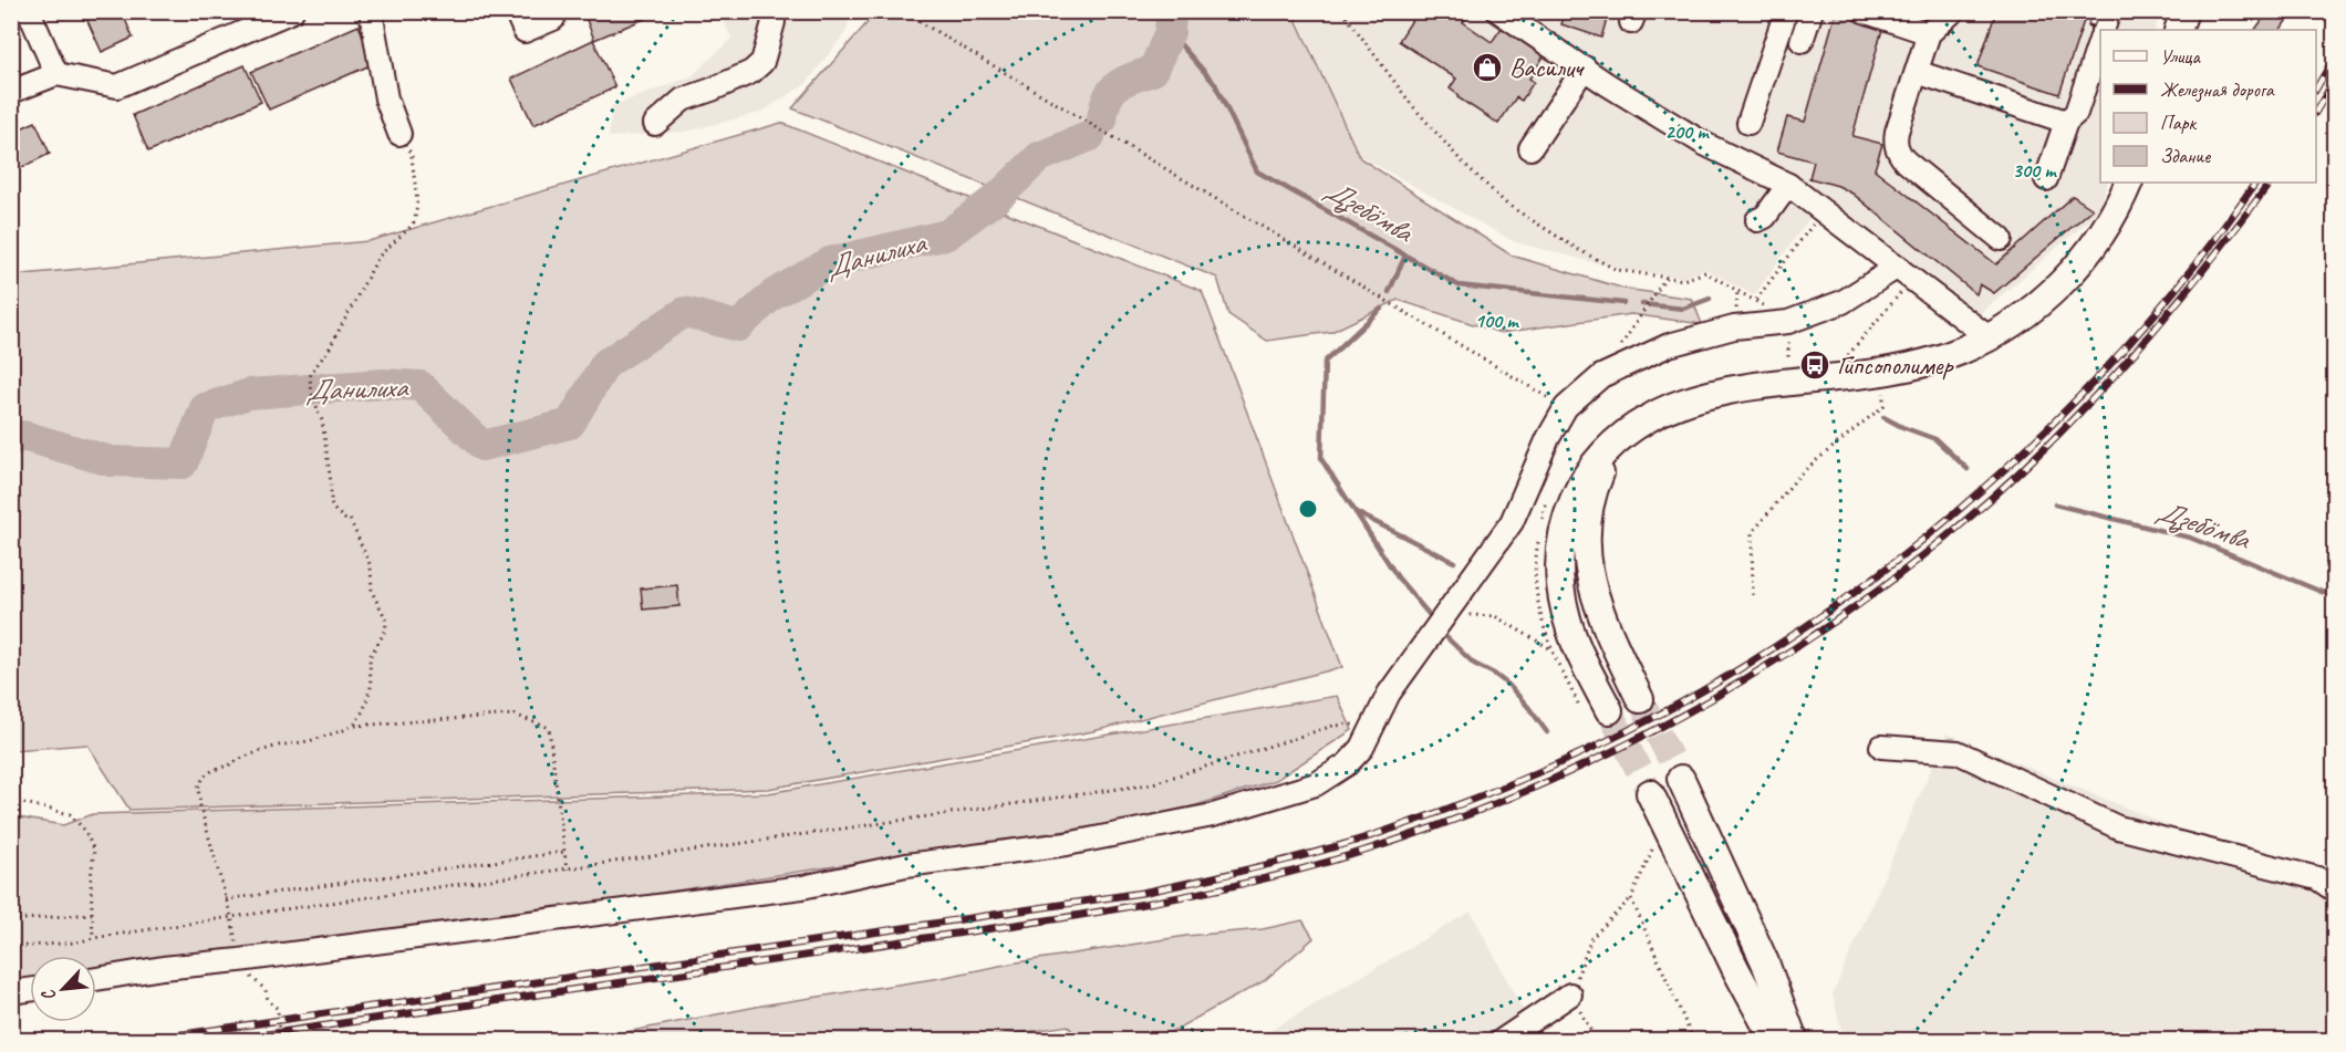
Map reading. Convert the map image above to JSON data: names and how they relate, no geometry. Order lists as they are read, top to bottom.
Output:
{
  "water": ["Дзебӧмва", "Данилиха"],
  "places": {
    "shop": ["Василич"],
    "bus stop": ["Гипсополимер"]
  },
  "legend": [
    "Улица",
    "Железная дорога",
    "Парк",
    "Здание"
  ],
  "north": "bottom left",
  "rings": ["200 m", "300 m", "100 m"]
}
